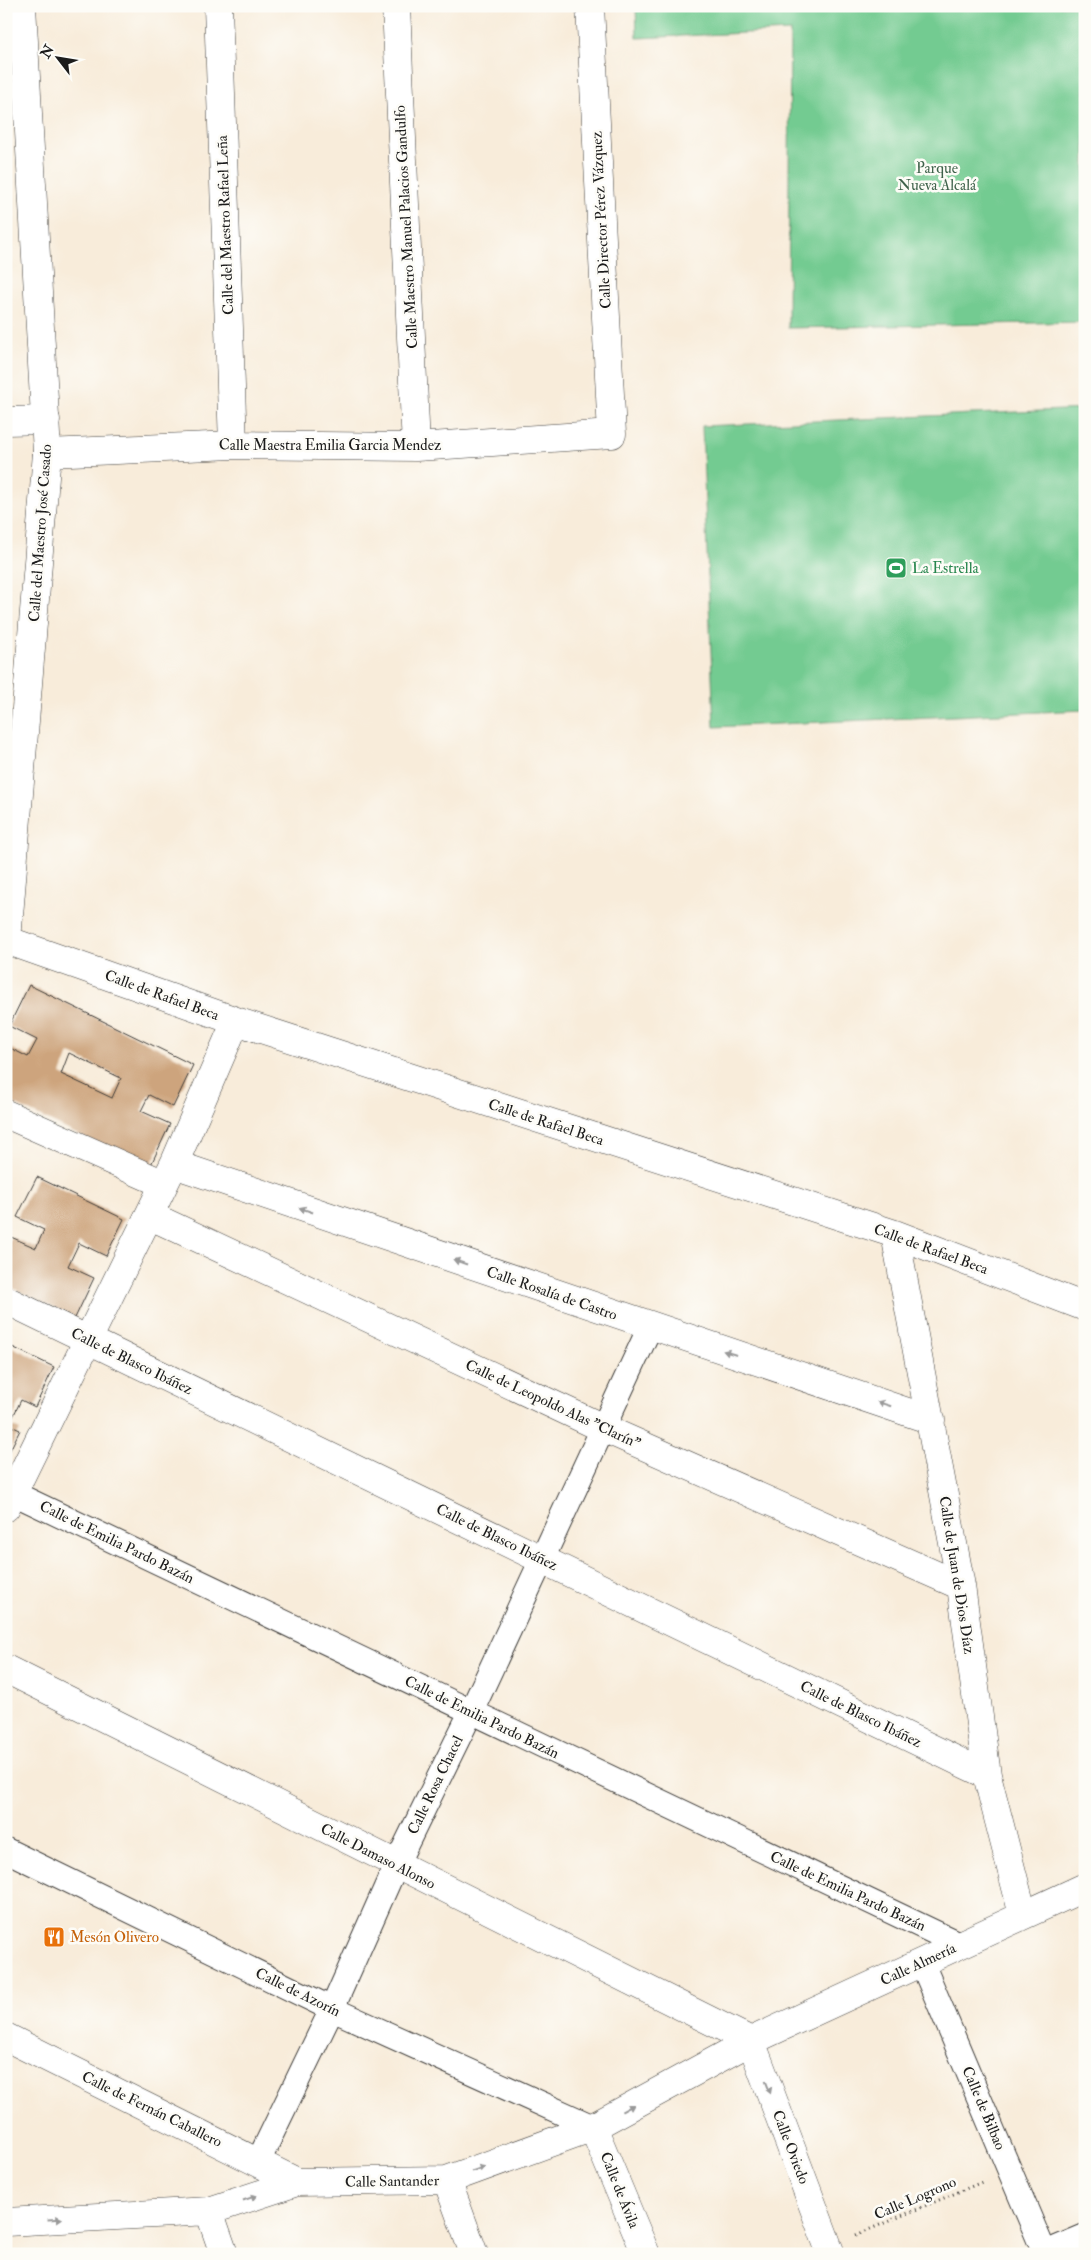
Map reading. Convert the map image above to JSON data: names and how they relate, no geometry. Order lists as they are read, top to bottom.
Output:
{
  "streets": {
    "street": [
      "Calle Director Pérez Vázquez",
      "Calle del Maestro Rafael Leña",
      "Calle Maestro Manuel Palacios Gandulfo",
      "Calle Maestra Emilia Garcia Mendez",
      "Calle del Maestro José Casado",
      "Calle de Rafael Beca",
      "Calle Rosalía de Castro",
      "Calle de Blasco Ibáñez",
      "Calle de Leopoldo Alas \"Clarín\"",
      "Calle de Emilia Pardo Bazán",
      "Calle de Juan de Dios Díaz",
      "Calle Rosa Chacel",
      "Calle Damaso Alonso",
      "Calle Almería",
      "Calle de Azorín",
      "Calle de Bilbao",
      "Calle de Fernán Caballero",
      "Calle Oviedo",
      "Calle Santander",
      "Calle de Ávila"
    ],
    "path": ["Calle Logrono"]
  },
  "crossings": [
    ["Calle Director Pérez Vázquez", "Calle Maestra Emilia Garcia Mendez"],
    ["Calle del Maestro Rafael Leña", "Calle Maestra Emilia Garcia Mendez"],
    ["Calle Maestro Manuel Palacios Gandulfo", "Calle Maestra Emilia Garcia Mendez"],
    ["Calle Maestra Emilia Garcia Mendez", "Calle del Maestro José Casado"],
    ["Calle del Maestro José Casado", "Calle de Rafael Beca"],
    ["Calle de Rafael Beca", "Calle de Juan de Dios Díaz"],
    ["Calle Rosalía de Castro", "Calle de Juan de Dios Díaz"],
    ["Calle Rosalía de Castro", "Calle Rosa Chacel"],
    ["Calle de Blasco Ibáñez", "Calle de Juan de Dios Díaz"],
    ["Calle de Blasco Ibáñez", "Calle Rosa Chacel"],
    ["Calle de Leopoldo Alas \"Clarín\"", "Calle de Juan de Dios Díaz"],
    ["Calle de Leopoldo Alas \"Clarín\"", "Calle Rosa Chacel"],
    ["Calle de Emilia Pardo Bazán", "Calle Rosa Chacel"],
    ["Calle de Emilia Pardo Bazán", "Calle Almería"],
    ["Calle de Juan de Dios Díaz", "Calle Almería"],
    ["Calle Rosa Chacel", "Calle Damaso Alonso"],
    ["Calle Rosa Chacel", "Calle de Azorín"],
    ["Calle Rosa Chacel", "Calle de Fernán Caballero"],
    ["Calle Damaso Alonso", "Calle Almería"],
    ["Calle Damaso Alonso", "Calle Oviedo"],
    ["Calle Damaso Alonso", "Calle Santander"],
    ["Calle Almería", "Calle de Bilbao"],
    ["Calle Almería", "Calle Oviedo"],
    ["Calle Almería", "Calle Santander"],
    ["Calle de Azorín", "Calle Santander"],
    ["Calle de Azorín", "Calle de Ávila"],
    ["Calle de Bilbao", "Calle Logrono"],
    ["Calle de Fernán Caballero", "Calle Santander"],
    ["Calle Oviedo", "Calle Santander"],
    ["Calle Oviedo", "Calle Logrono"],
    ["Calle Santander", "Calle de Ávila"]
  ],
  "one_way": ["Calle Rosalía de Castro", "Calle Oviedo", "Calle Santander"],
  "parks": ["Parque Nueva Alcalá"],
  "places": {
    "sports": ["La Estrella"],
    "restaurant": ["Mesón Olivero"]
  },
  "north": "top left"
}
